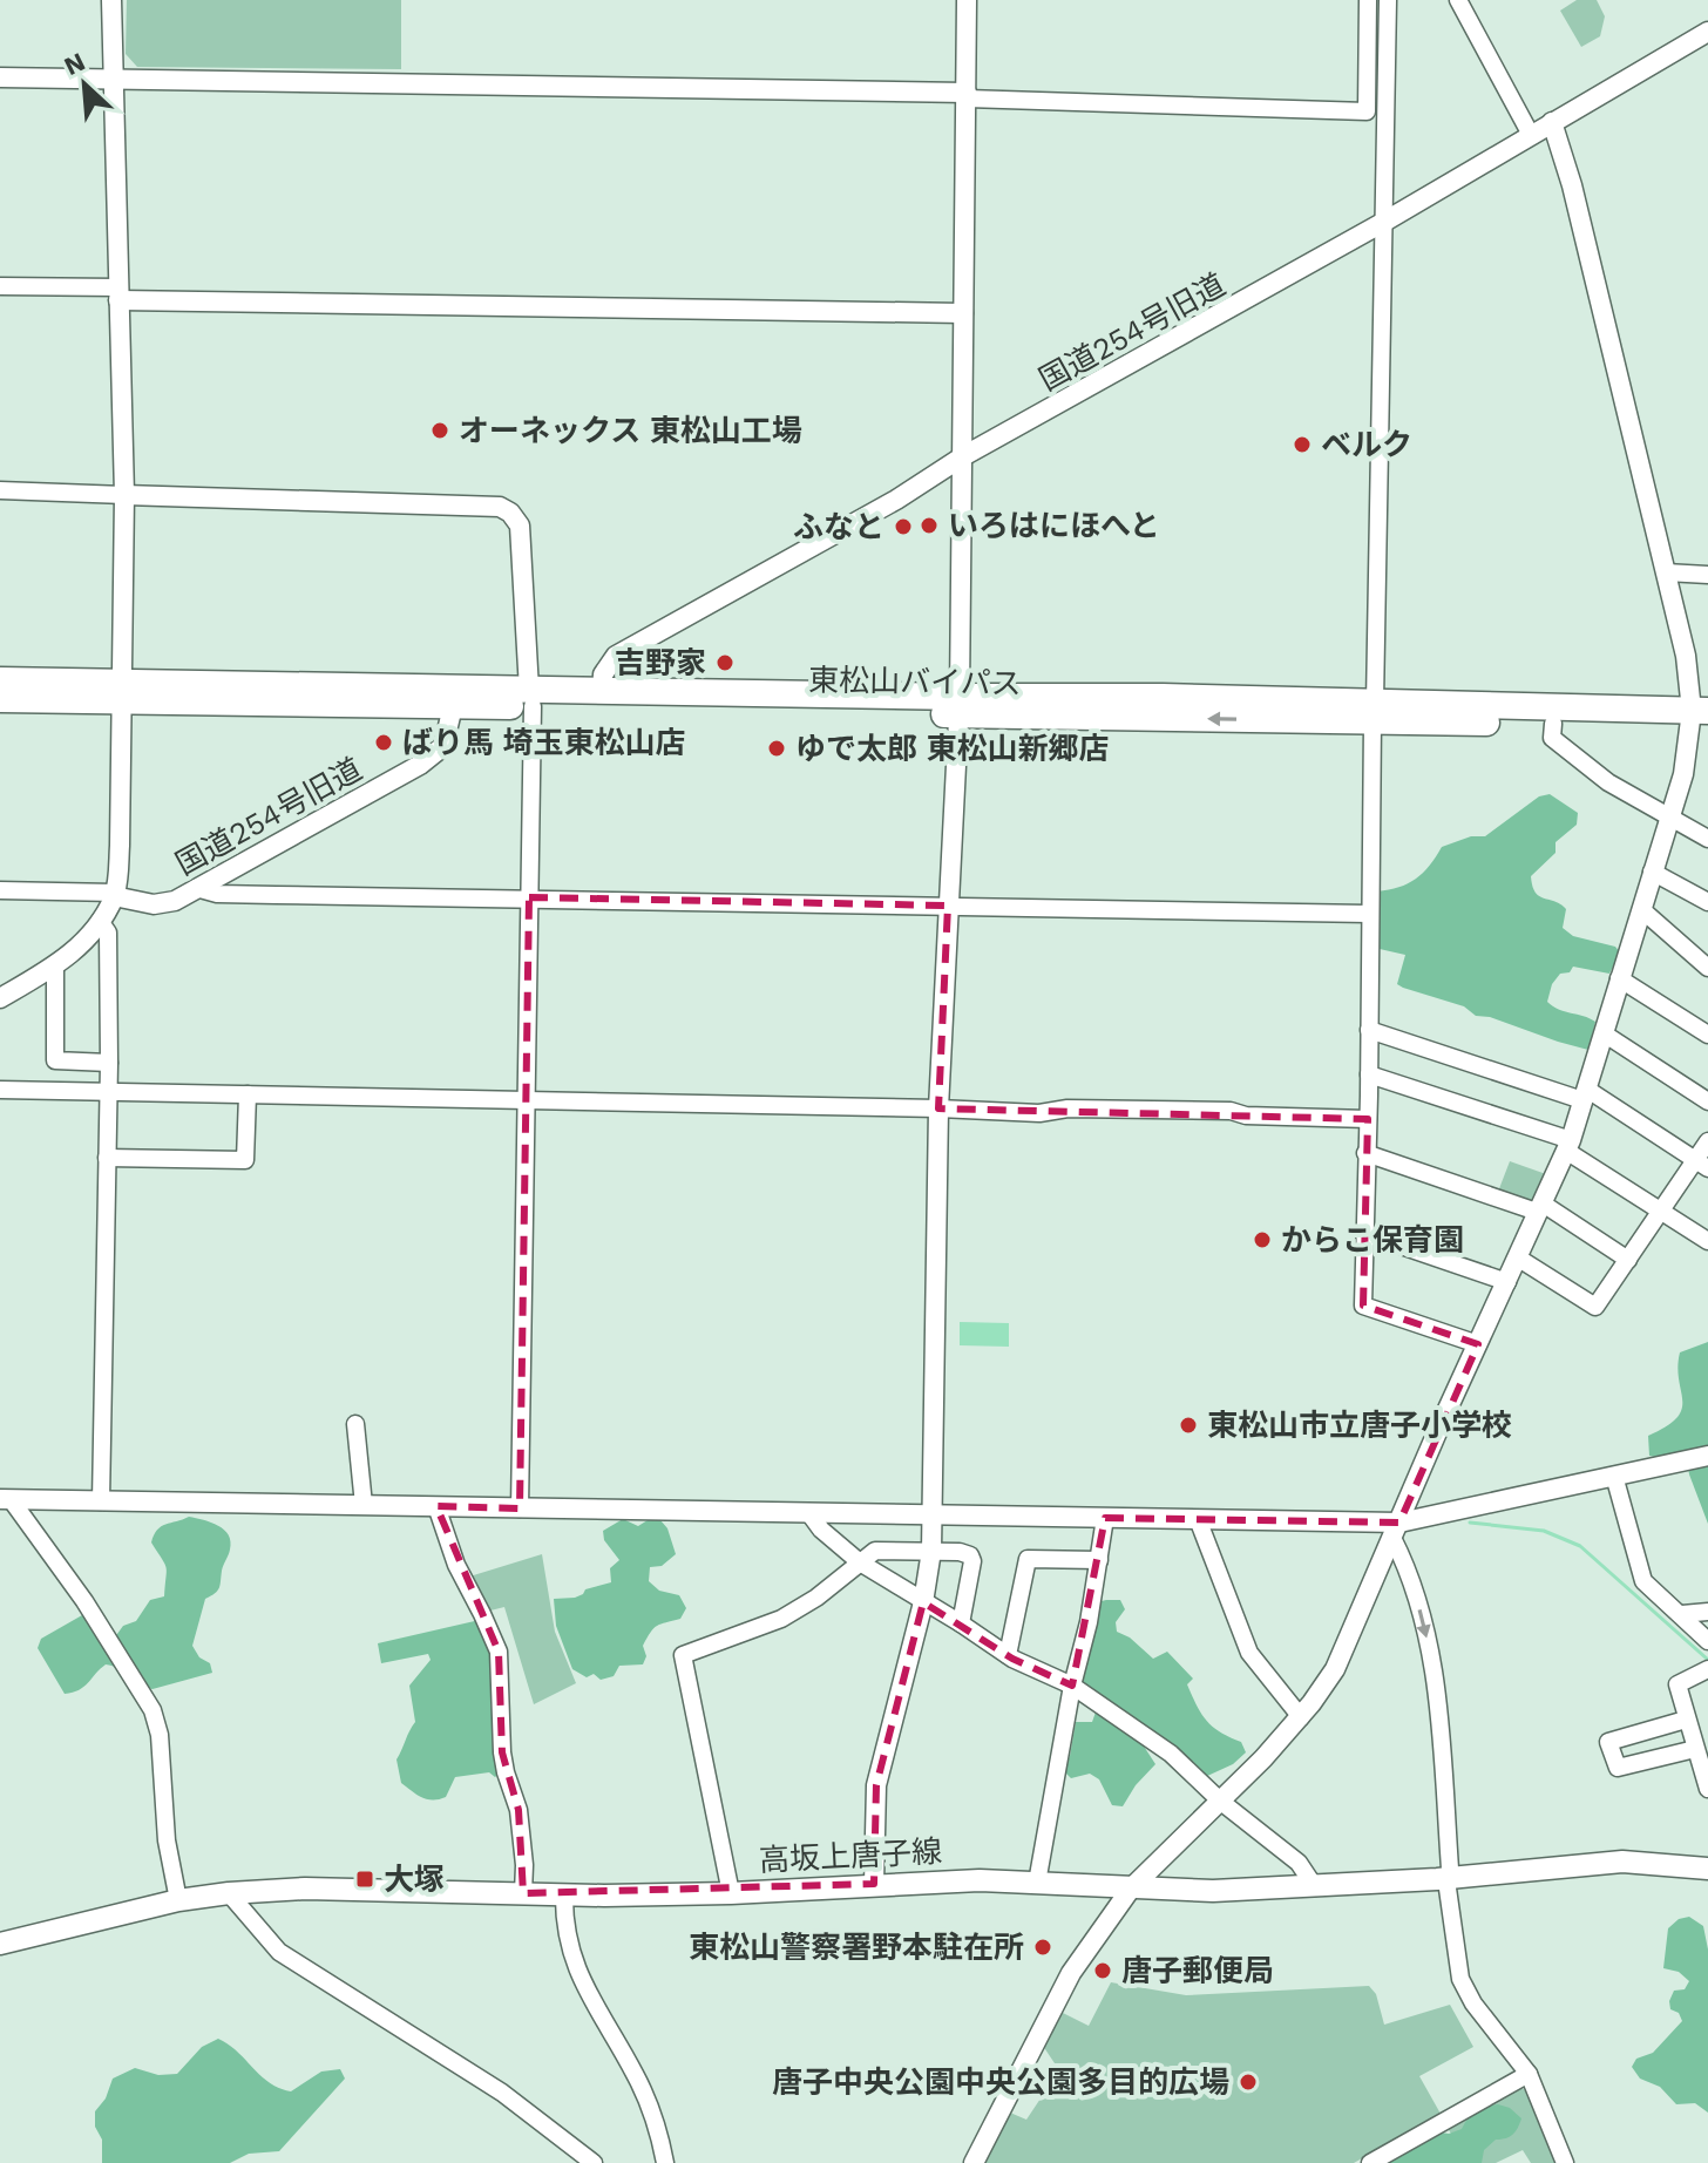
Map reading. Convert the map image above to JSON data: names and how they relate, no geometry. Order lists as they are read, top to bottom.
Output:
{
  "streets": {
    "highway": ["東松山バイパス"],
    "main road": ["高坂上唐子線"],
    "street": ["国道254号旧道"]
  },
  "crossings": [
    ["国道254号旧道", "東松山バイパス"]
  ],
  "places": {
    "other": [
      "オーネックス 東松山工場",
      "ベルク",
      "いろはにほへと",
      "ふなと",
      "吉野家",
      "ばり馬 埼玉東松山店",
      "ゆで太郎 東松山新郷店",
      "からこ保育園",
      "東松山市立唐子小学校",
      "東松山警察署野本駐在所",
      "唐子郵便局",
      "唐子中央公園中央公園多目的広場"
    ],
    "transit": ["大塚"]
  },
  "north": "top left"
}
